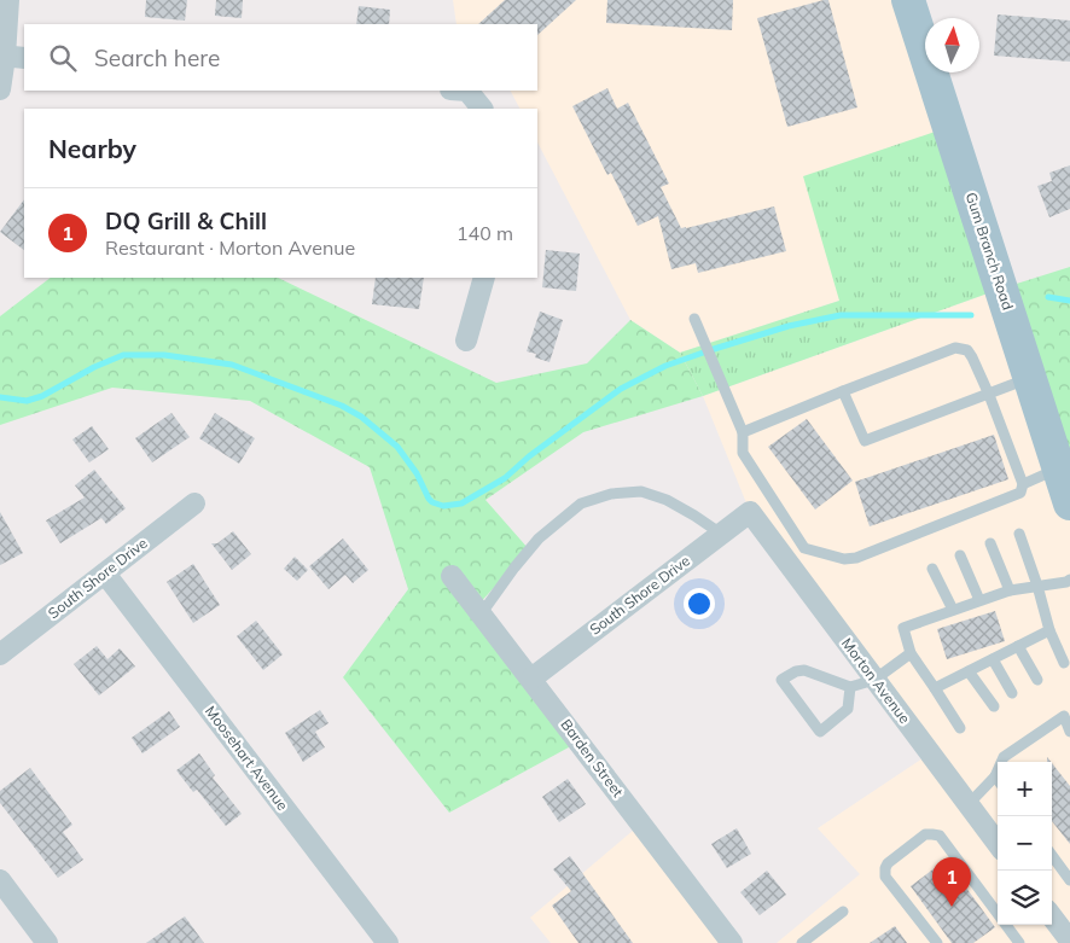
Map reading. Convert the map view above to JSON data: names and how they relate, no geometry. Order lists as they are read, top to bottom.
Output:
{
  "streets": {
    "main road": ["Gum Branch Road"],
    "street": [
      "South Shore Drive",
      "Morton Avenue",
      "Moosehart Avenue",
      "Barden Street"
    ]
  },
  "crossings": [
    ["South Shore Drive", "Morton Avenue"],
    ["South Shore Drive", "Moosehart Avenue"],
    ["South Shore Drive", "Barden Street"]
  ],
  "north": "top",
  "page": {
    "search": "Search here",
    "heading": "Nearby",
    "list": [
      {
        "mark": "1",
        "name": "DQ Grill & Chill",
        "note": "Restaurant · Morton Avenue",
        "value": "140 m"
      }
    ],
    "map_buttons": ["+", "−"],
    "pins": "1"
  }
}
